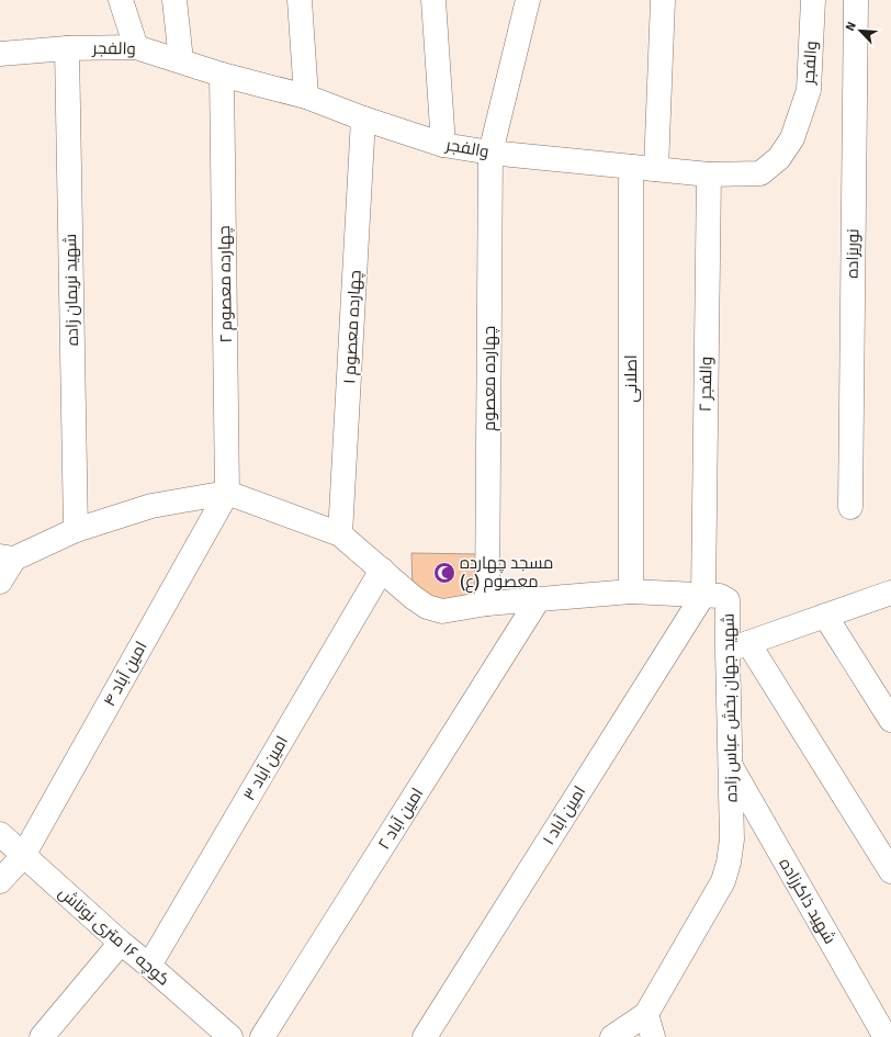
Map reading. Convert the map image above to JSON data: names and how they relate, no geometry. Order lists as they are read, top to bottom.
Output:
{
  "streets": {
    "street": [
      "والفجر",
      "نوریزاده",
      "چهارده معصوم ۲",
      "شهید نریمان زاده",
      "چهارده معصوم ۱",
      "چهارده معصوم",
      "اصلانی",
      "والفجر ۲",
      "۴ امین آباد",
      "شهید جهان بخش عباس زاده",
      "۳ امین آباد",
      "۱ امین آباد",
      "۲ امین آباد",
      "شهید ذاکرزاده",
      "کوچه ۱۶ متری نوتاش"
    ]
  },
  "crossings": [
    ["والفجر", "چهارده معصوم ۲"],
    ["والفجر", "شهید نریمان زاده"],
    ["والفجر", "چهارده معصوم ۱"],
    ["والفجر", "چهارده معصوم"],
    ["والفجر", "اصلانی"],
    ["والفجر", "والفجر ۲"],
    ["چهارده معصوم ۲", "۴ امین آباد"],
    ["چهارده معصوم ۲", "شهید جهان بخش عباس زاده"],
    ["چهارده معصوم ۱", "شهید جهان بخش عباس زاده"],
    ["چهارده معصوم", "شهید جهان بخش عباس زاده"],
    ["اصلانی", "شهید جهان بخش عباس زاده"],
    ["والفجر ۲", "شهید جهان بخش عباس زاده"],
    ["والفجر ۲", "۱ امین آباد"],
    ["۴ امین آباد", "شهید جهان بخش عباس زاده"],
    ["۴ امین آباد", "کوچه ۱۶ متری نوتاش"],
    ["شهید جهان بخش عباس زاده", "۳ امین آباد"],
    ["شهید جهان بخش عباس زاده", "۱ امین آباد"],
    ["شهید جهان بخش عباس زاده", "۲ امین آباد"],
    ["شهید جهان بخش عباس زاده", "شهید ذاکرزاده"],
    ["۳ امین آباد", "کوچه ۱۶ متری نوتاش"]
  ],
  "places": {
    "mosque": ["مسجد چهارده معصوم (ع)"]
  },
  "north": "top left"
}
